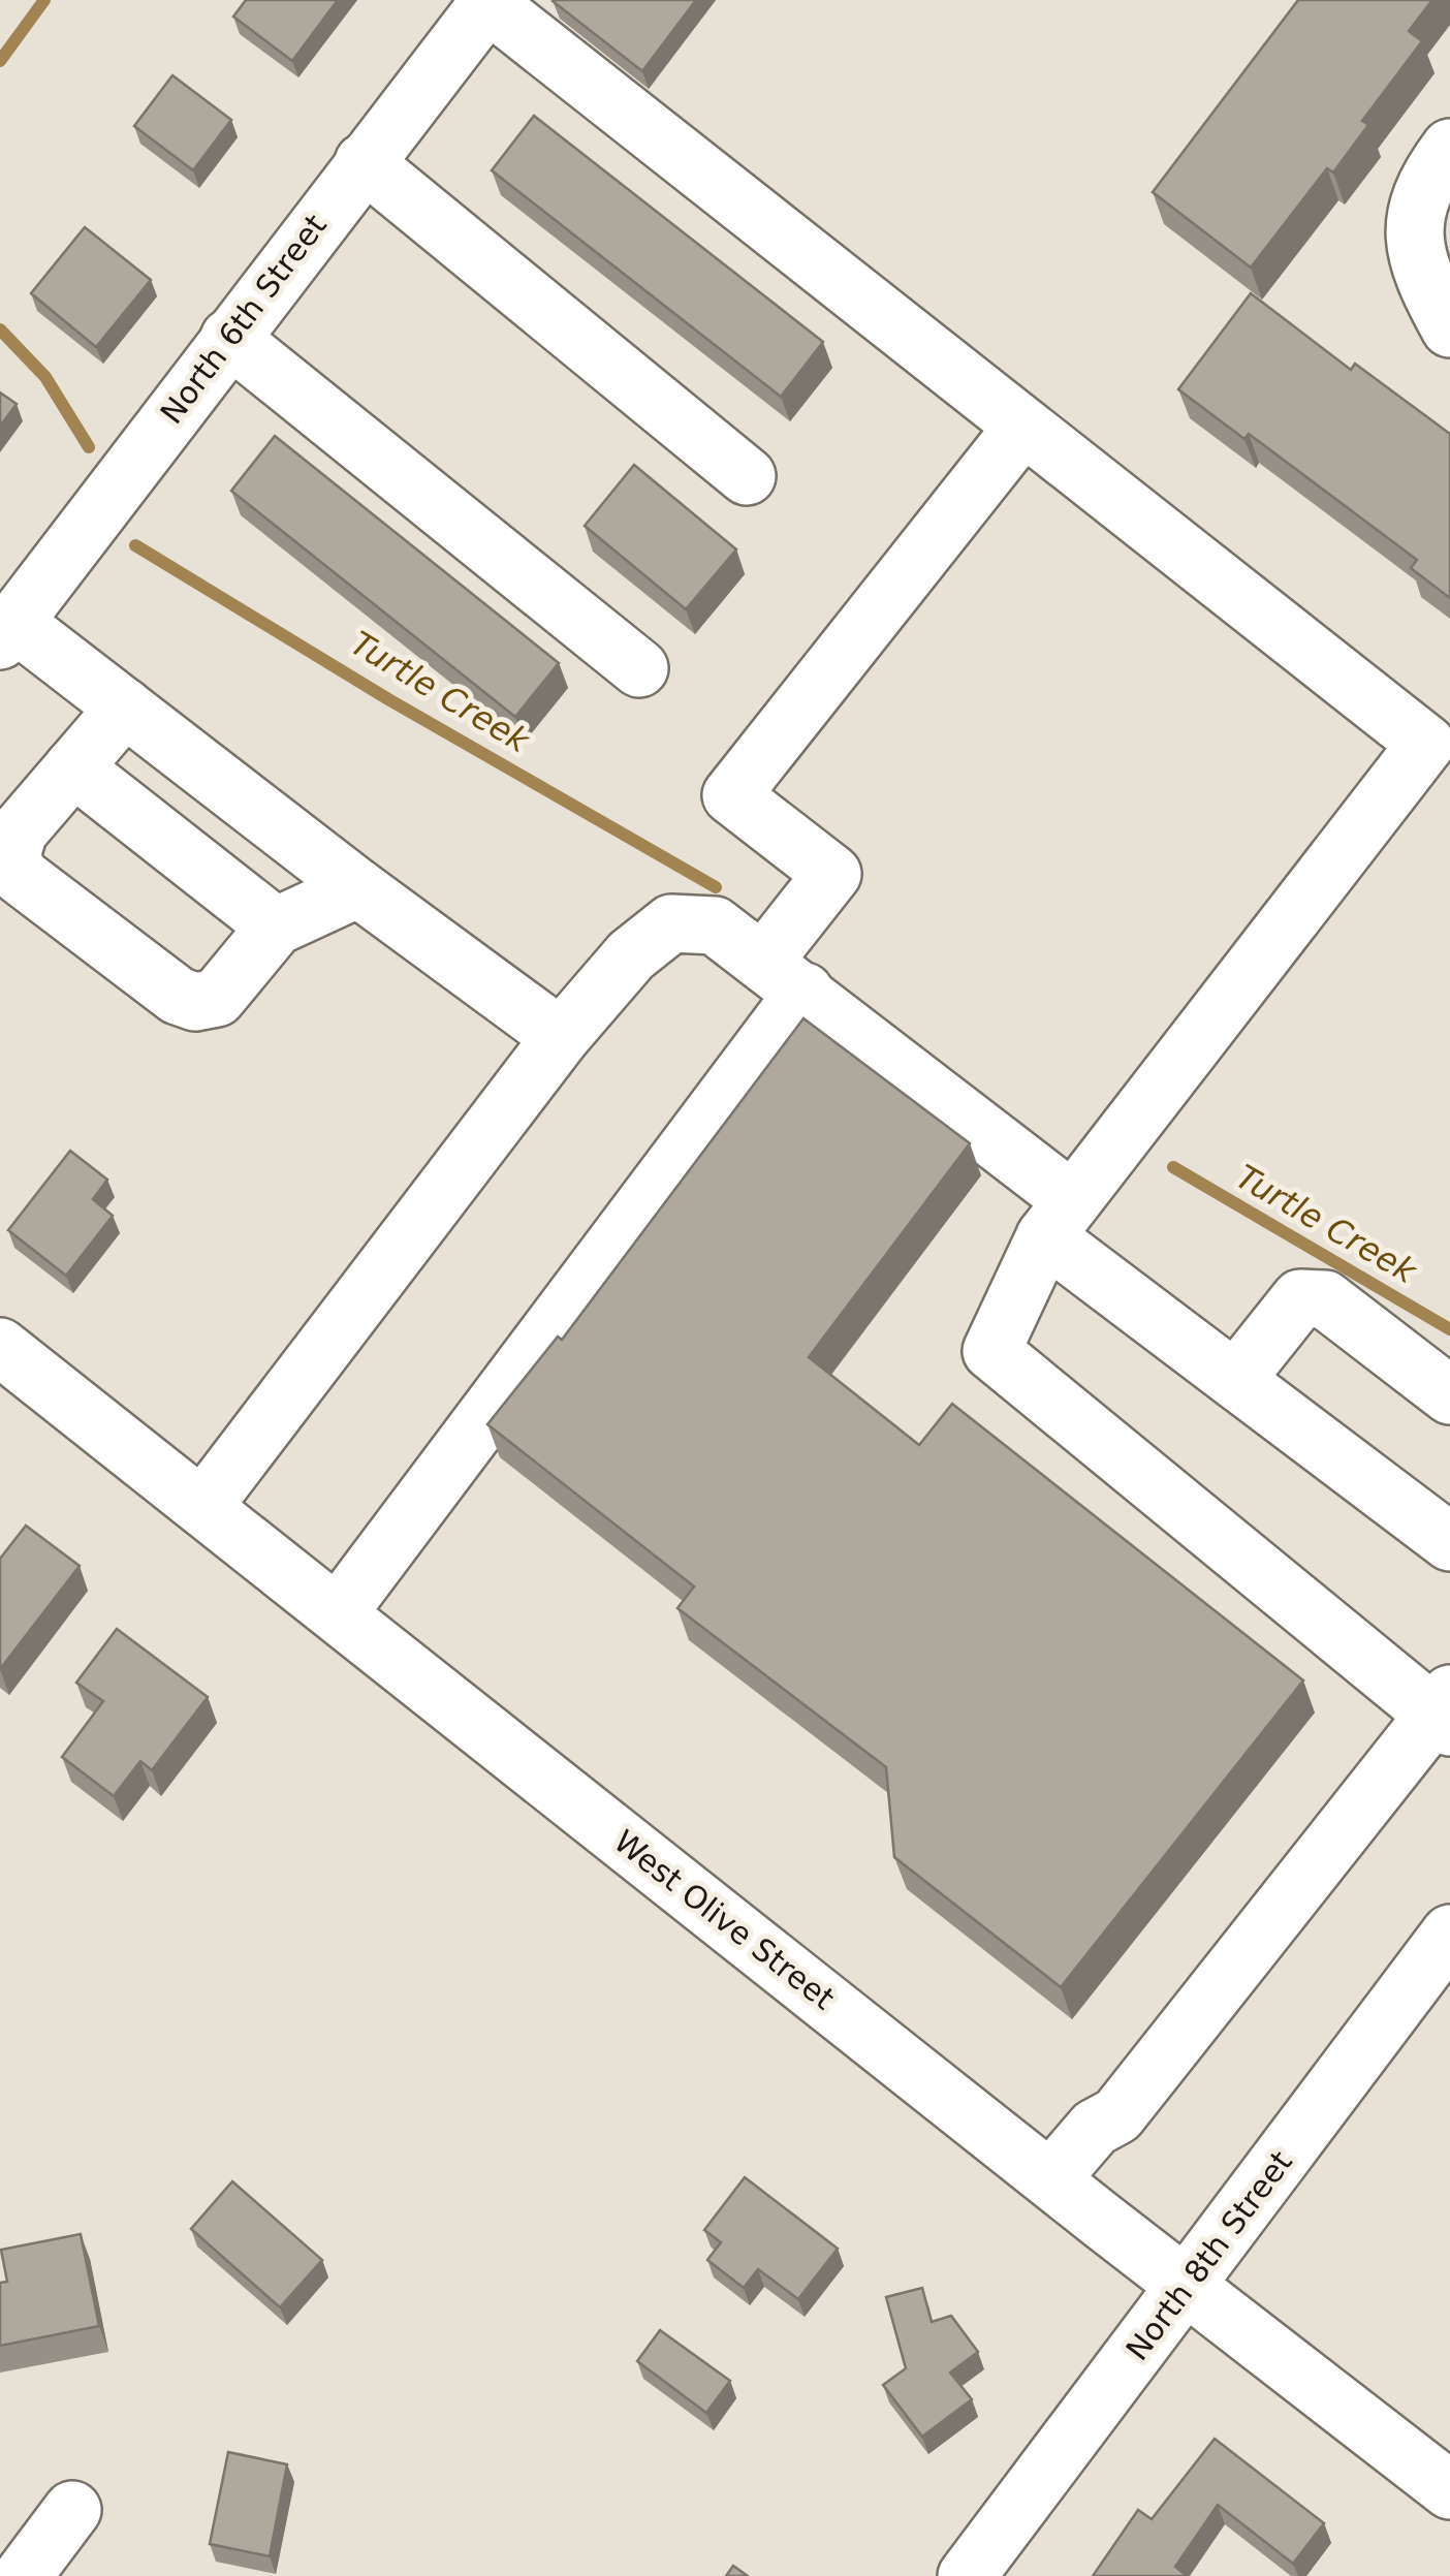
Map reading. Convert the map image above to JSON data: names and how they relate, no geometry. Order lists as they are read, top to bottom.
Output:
{
  "streets": {
    "main road": ["North 6th Street", "West Olive Street", "North 8th Street"]
  },
  "crossings": [
    ["West Olive Street", "North 8th Street"]
  ],
  "water": ["Turtle Creek"]
}
